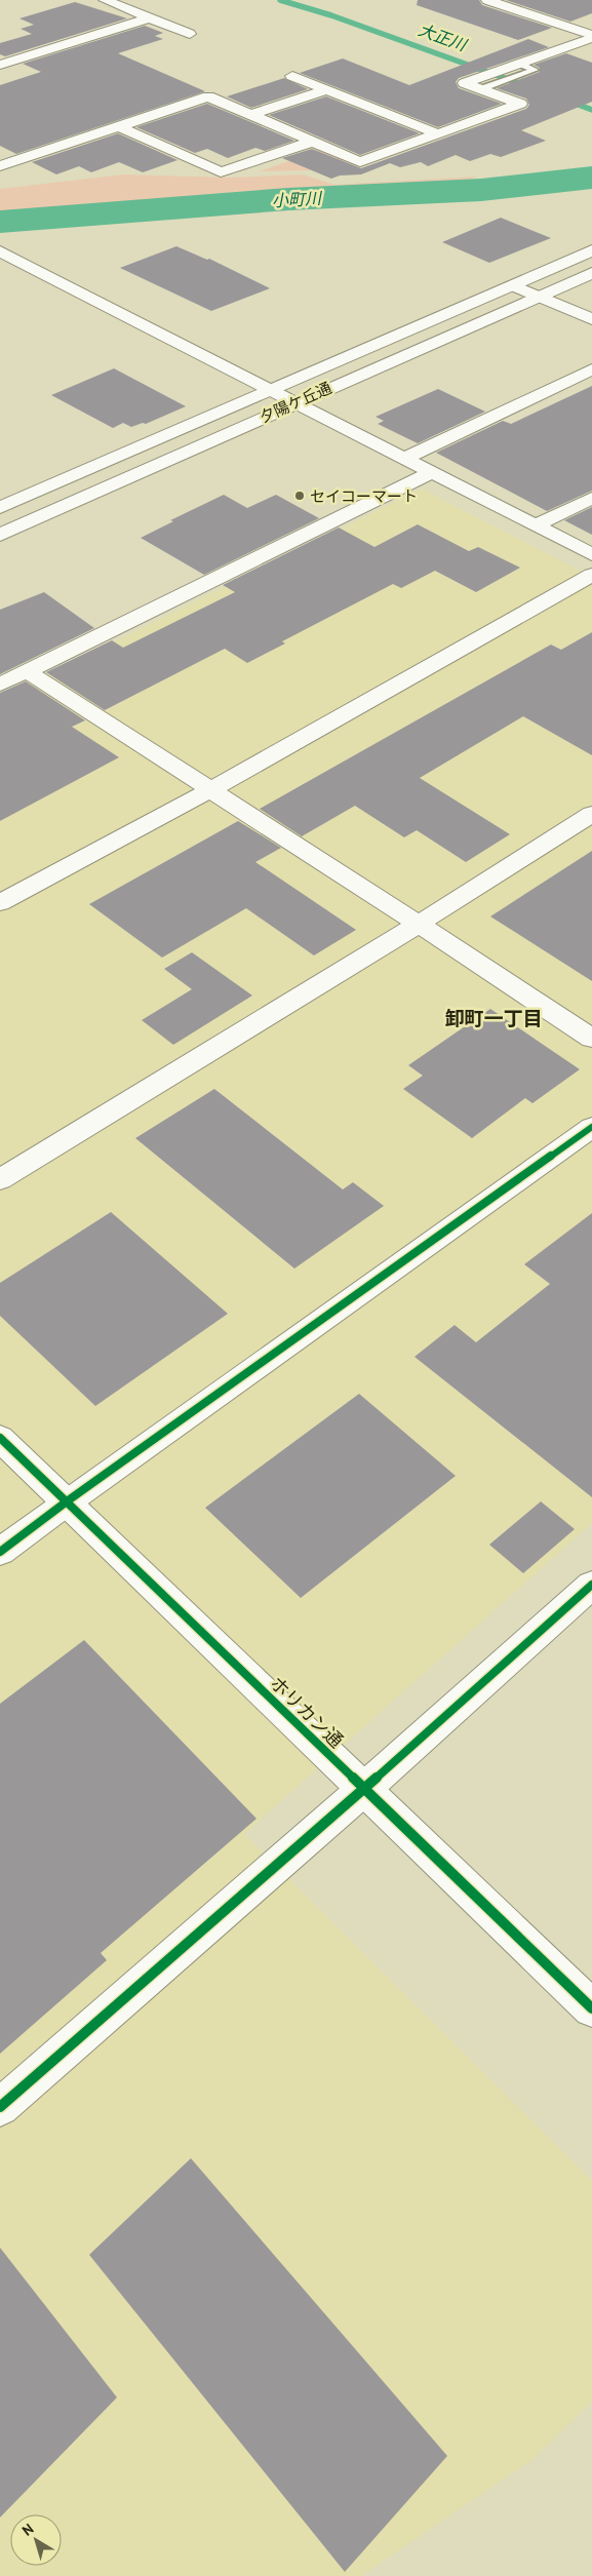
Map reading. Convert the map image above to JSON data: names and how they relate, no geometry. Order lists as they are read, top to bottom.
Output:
{
  "streets": {
    "street": ["夕陽ケ丘通", "ホリカン通"]
  },
  "districts": ["卸町一丁目"],
  "water": ["大正川", "小町川"],
  "places": ["セイコーマート"],
  "north": "top left"
}
